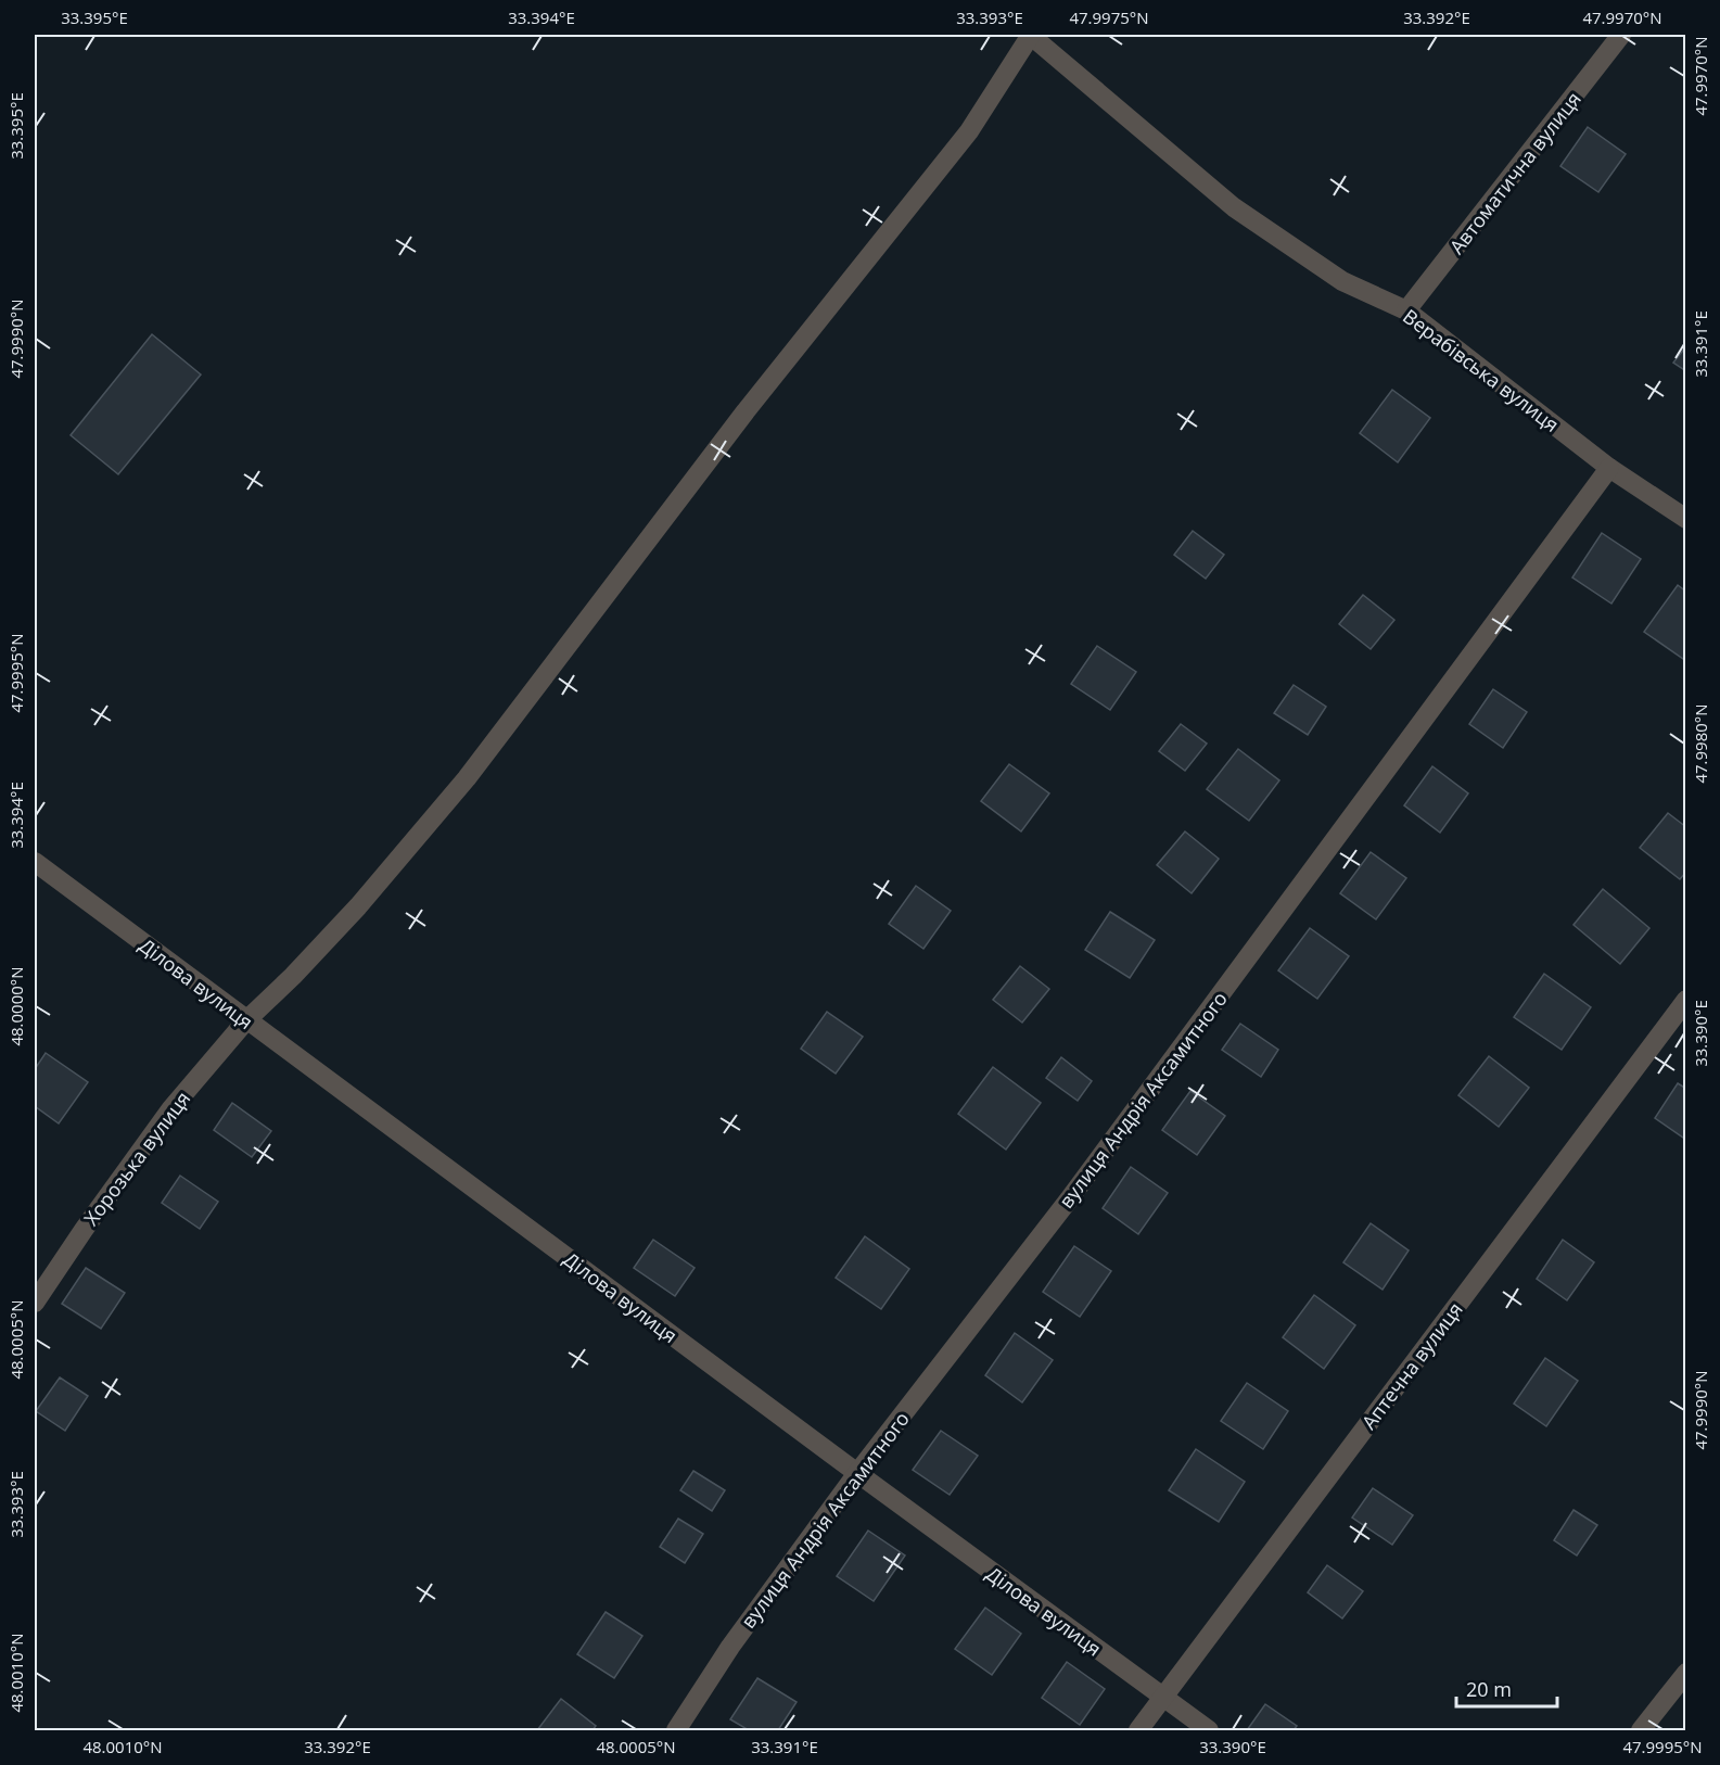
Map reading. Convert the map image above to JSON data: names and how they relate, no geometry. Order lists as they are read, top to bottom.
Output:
{
  "streets": {
    "street": [
      "Автоматична вулиця",
      "Верабівська вулиця",
      "Ділова вулиця",
      "вулиця Андрія Аксамитного",
      "Хорозька вулиця",
      "Аптечна вулиця"
    ]
  },
  "crossings": [
    ["Автоматична вулиця", "Верабівська вулиця"],
    ["Верабівська вулиця", "вулиця Андрія Аксамитного"],
    ["Верабівська вулиця", "Хорозька вулиця"],
    ["Ділова вулиця", "вулиця Андрія Аксамитного"],
    ["Ділова вулиця", "Хорозька вулиця"],
    ["Ділова вулиця", "Аптечна вулиця"]
  ],
  "scale_bar": "20 m",
  "coordinates": [
    "33.395°E",
    "33.394°E",
    "33.393°E",
    "47.9975°N",
    "33.392°E",
    "47.9970°N",
    "47.9990°N",
    "33.391°E",
    "47.9995°N",
    "47.9980°N",
    "48.0000°N",
    "33.390°E",
    "48.0005°N",
    "48.0010°N"
  ]
}
